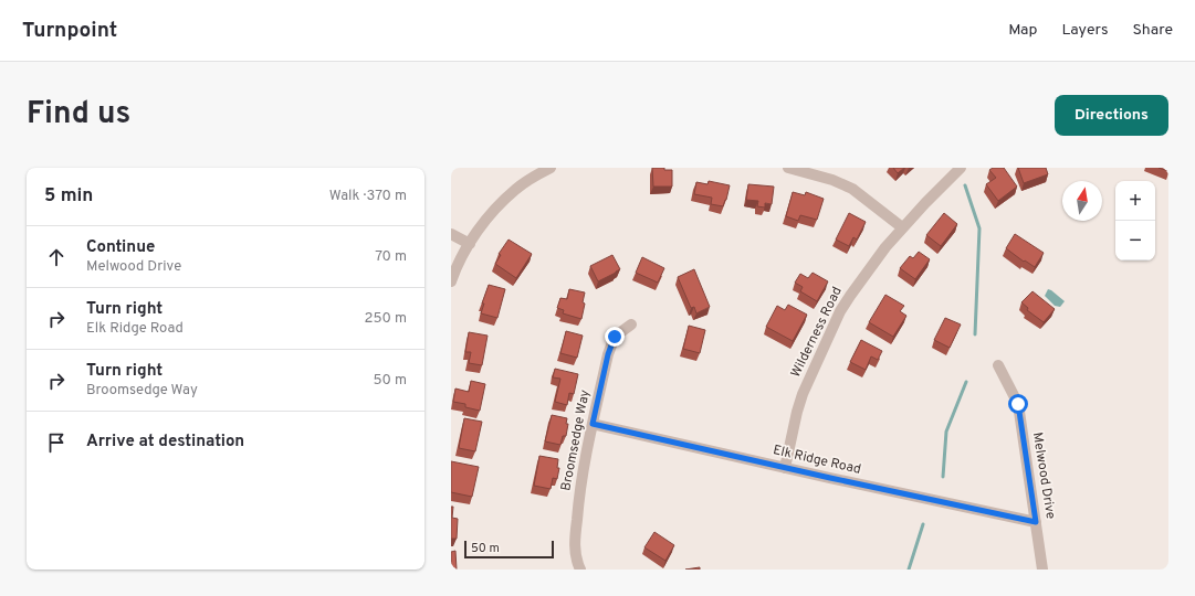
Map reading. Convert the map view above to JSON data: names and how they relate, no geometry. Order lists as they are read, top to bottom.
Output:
{
  "streets": {
    "street": [
      "Wilderness Road",
      "Broomsedge Way",
      "Elk Ridge Road",
      "Melwood Drive"
    ]
  },
  "crossings": [
    ["Wilderness Road", "Elk Ridge Road"],
    ["Broomsedge Way", "Elk Ridge Road"],
    ["Elk Ridge Road", "Melwood Drive"]
  ],
  "scale_bar": "50 m",
  "north": "top",
  "page": {
    "header": "Turnpoint",
    "nav": ["Map", "Layers", "Share"],
    "title": "Find us",
    "buttons": "Directions",
    "heading": ["5 min", "Walk · 370 m"],
    "map_buttons": ["+", "−"],
    "list": [
      ["Continue", "Melwood Drive", "70 m"],
      ["Turn right", "Elk Ridge Road", "250 m"],
      ["Turn right", "Broomsedge Way", "50 m"],
      "Arrive at destination"
    ],
    "scale": "50 m"
  }
}
